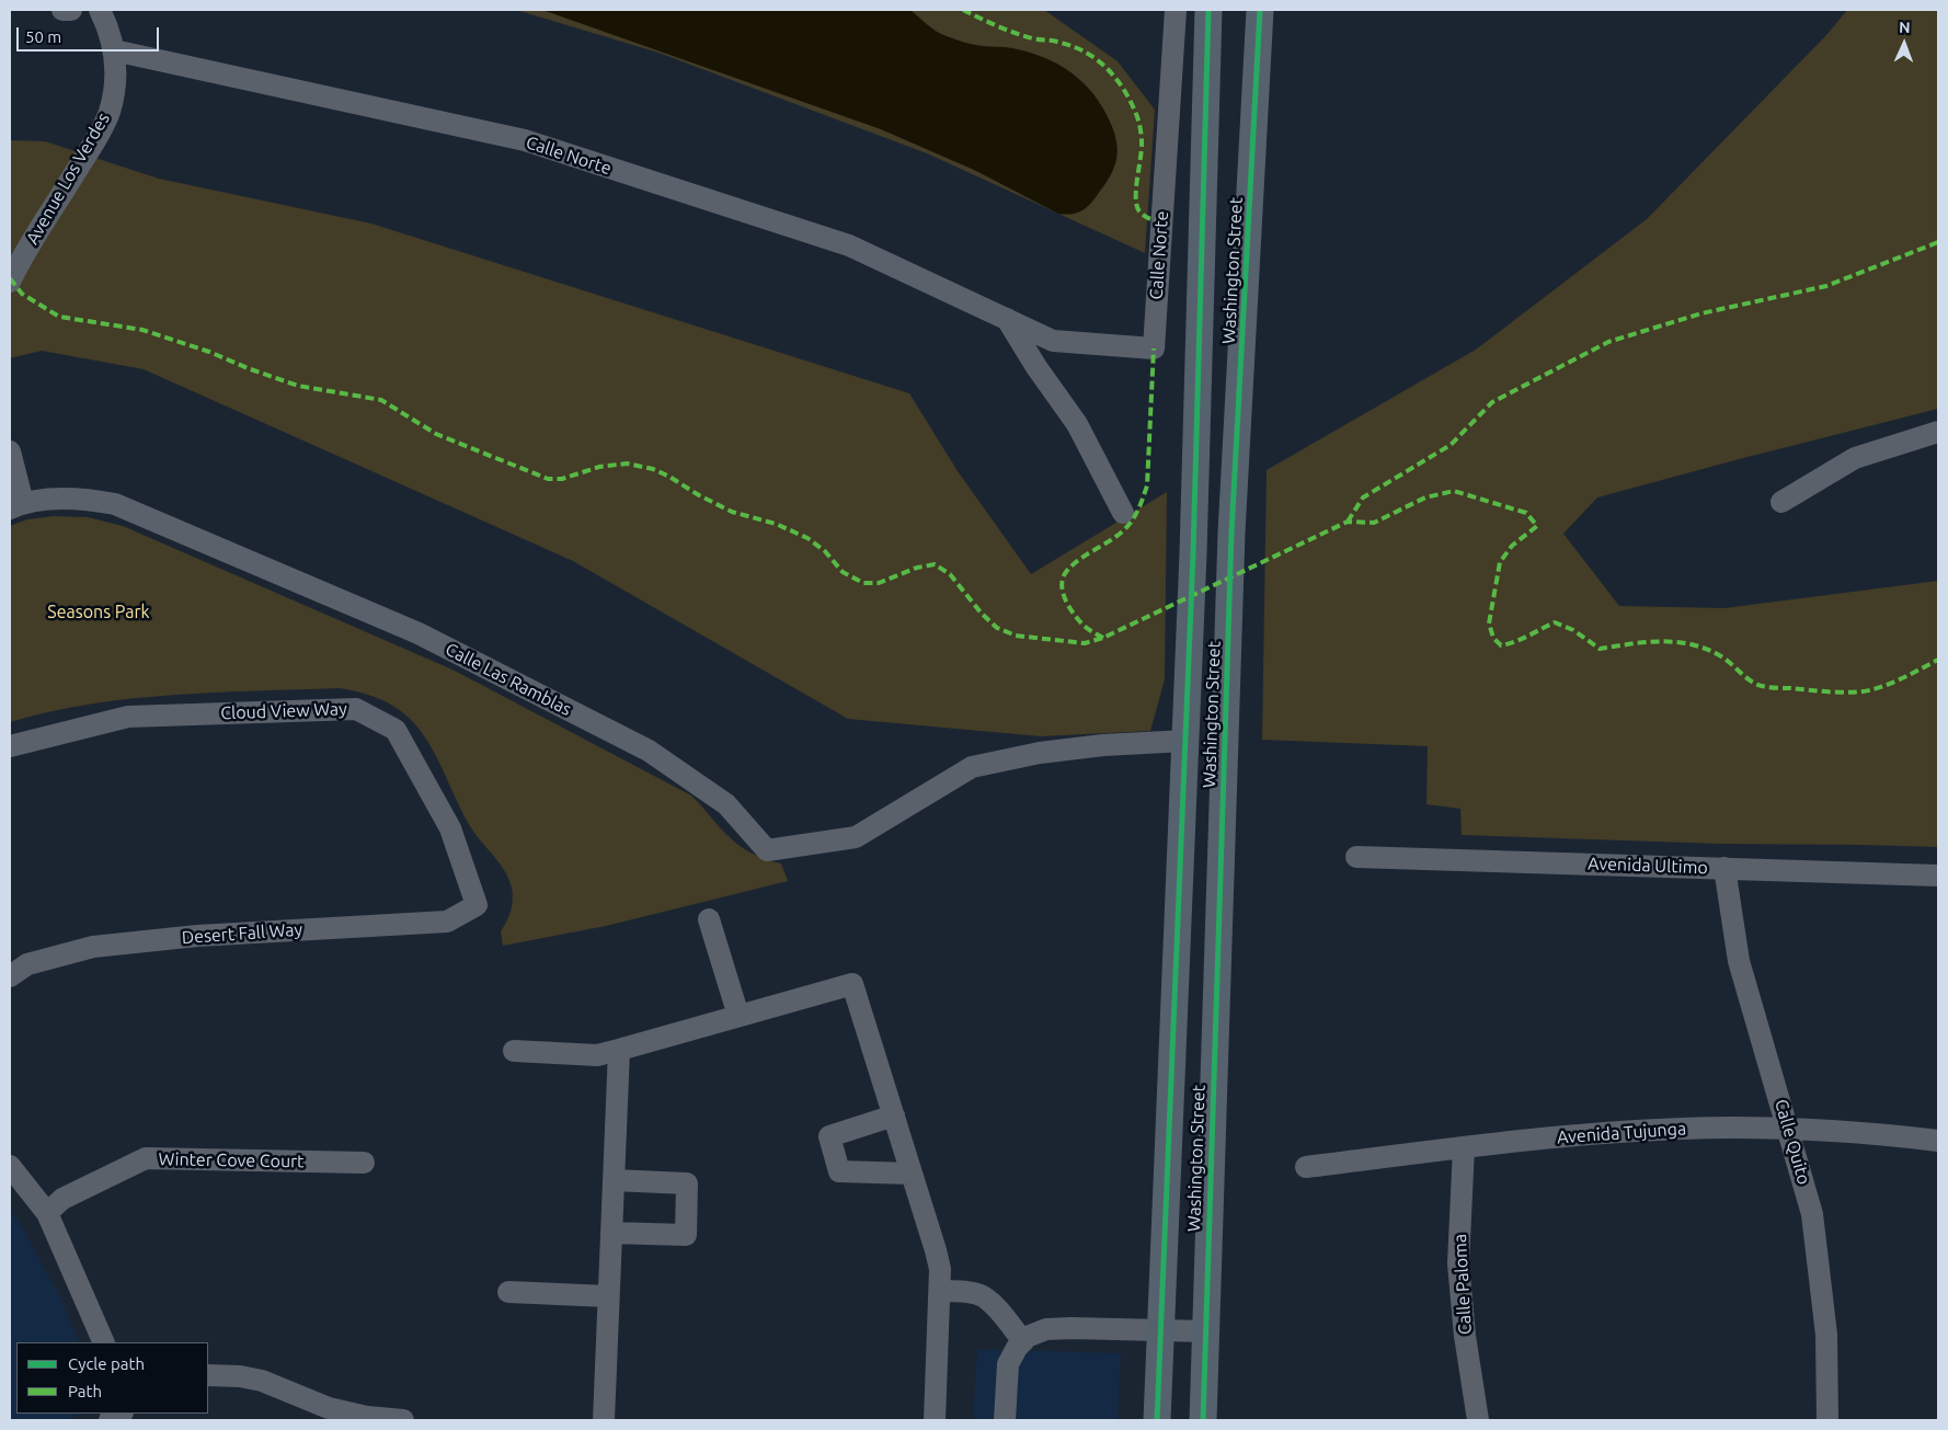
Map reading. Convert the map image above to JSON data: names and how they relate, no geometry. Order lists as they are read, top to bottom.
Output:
{
  "streets": {
    "main road": ["Washington Street"],
    "street": [
      "Calle Norte",
      "Avenue Los Verdes",
      "Calle Las Ramblas",
      "Cloud View Way",
      "Avenida Ultimo",
      "Desert Fall Way",
      "Avenida Tujunga",
      "Calle Quito",
      "Winter Cove Court",
      "Calle Paloma"
    ]
  },
  "crossings": [
    ["Calle Norte", "Avenue Los Verdes"],
    ["Washington Street", "Calle Las Ramblas"],
    ["Cloud View Way", "Desert Fall Way"],
    ["Avenida Ultimo", "Calle Quito"],
    ["Avenida Tujunga", "Calle Quito"],
    ["Avenida Tujunga", "Calle Paloma"]
  ],
  "parks": ["Seasons Park"],
  "legend": ["Cycle path", "Path"],
  "scale_bar": "50 m",
  "north": "top"
}
